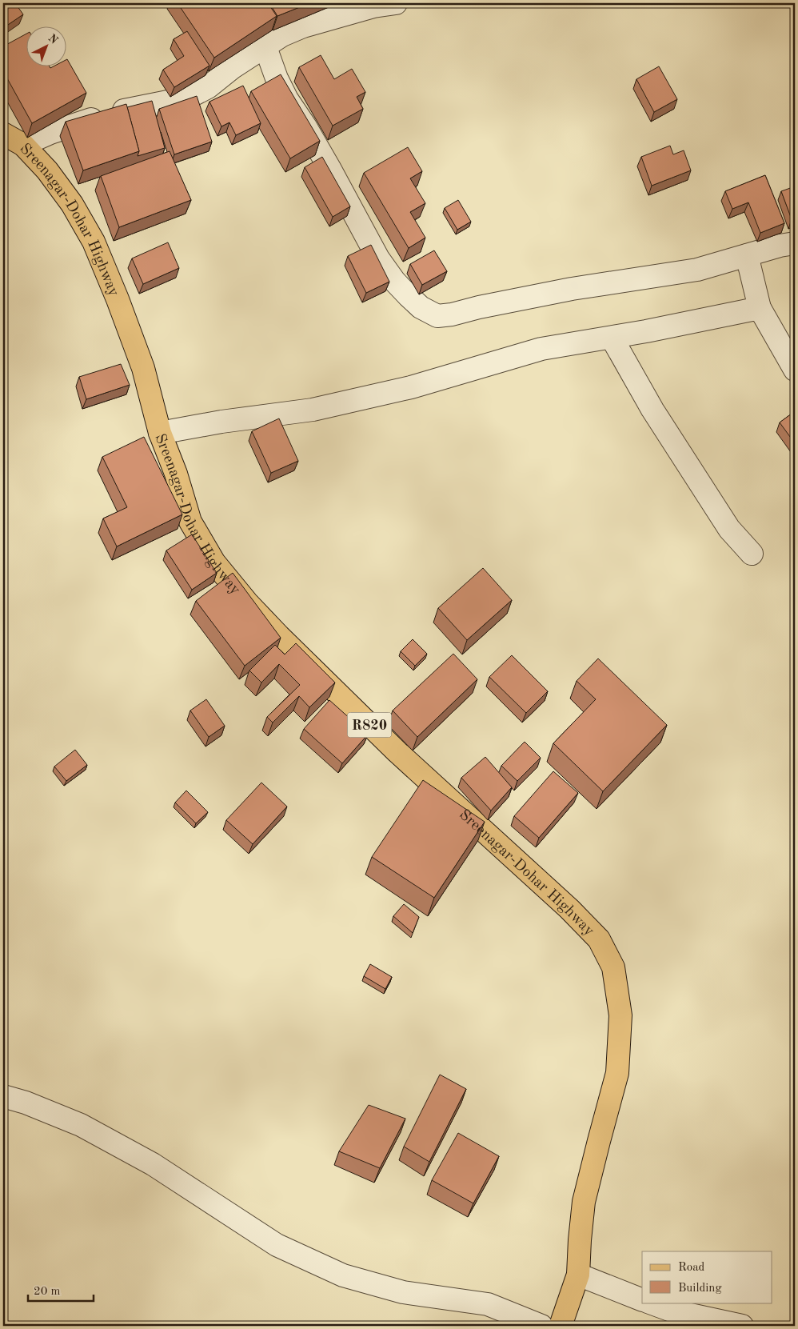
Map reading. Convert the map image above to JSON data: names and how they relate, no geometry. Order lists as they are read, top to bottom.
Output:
{
  "streets": {
    "main road": ["Sreenagar-Dohar Highway", "R820"]
  },
  "legend": ["Road", "Building"],
  "scale_bar": "20 m",
  "north": "top right"
}
